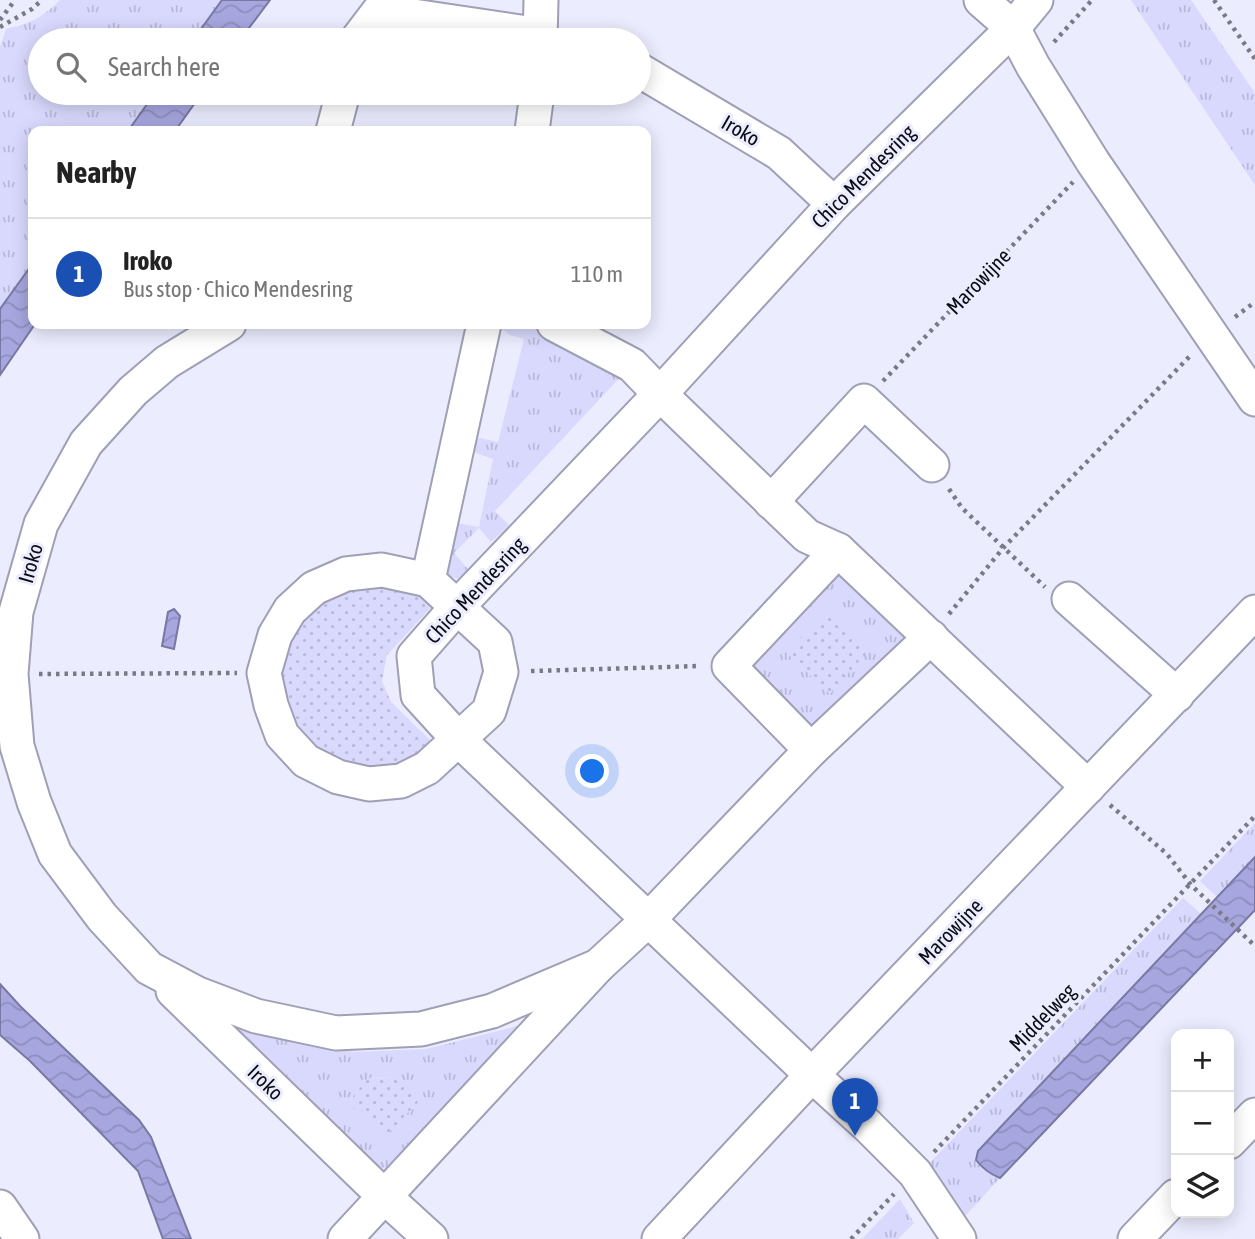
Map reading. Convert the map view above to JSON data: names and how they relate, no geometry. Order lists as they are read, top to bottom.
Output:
{
  "streets": {
    "street": ["Iroko", "Chico Mendesring", "Marowijne"],
    "path": ["Middelweg"]
  },
  "crossings": [
    ["Iroko", "Chico Mendesring"],
    ["Chico Mendesring", "Marowijne"],
    ["Chico Mendesring", "Middelweg"]
  ],
  "page": {
    "search": "Search here",
    "heading": "Nearby",
    "list": [
      {
        "mark": "1",
        "name": "Iroko",
        "note": "Bus stop · Chico Mendesring",
        "value": "110 m"
      }
    ],
    "map_buttons": ["+", "−"],
    "pins": "1"
  }
}
